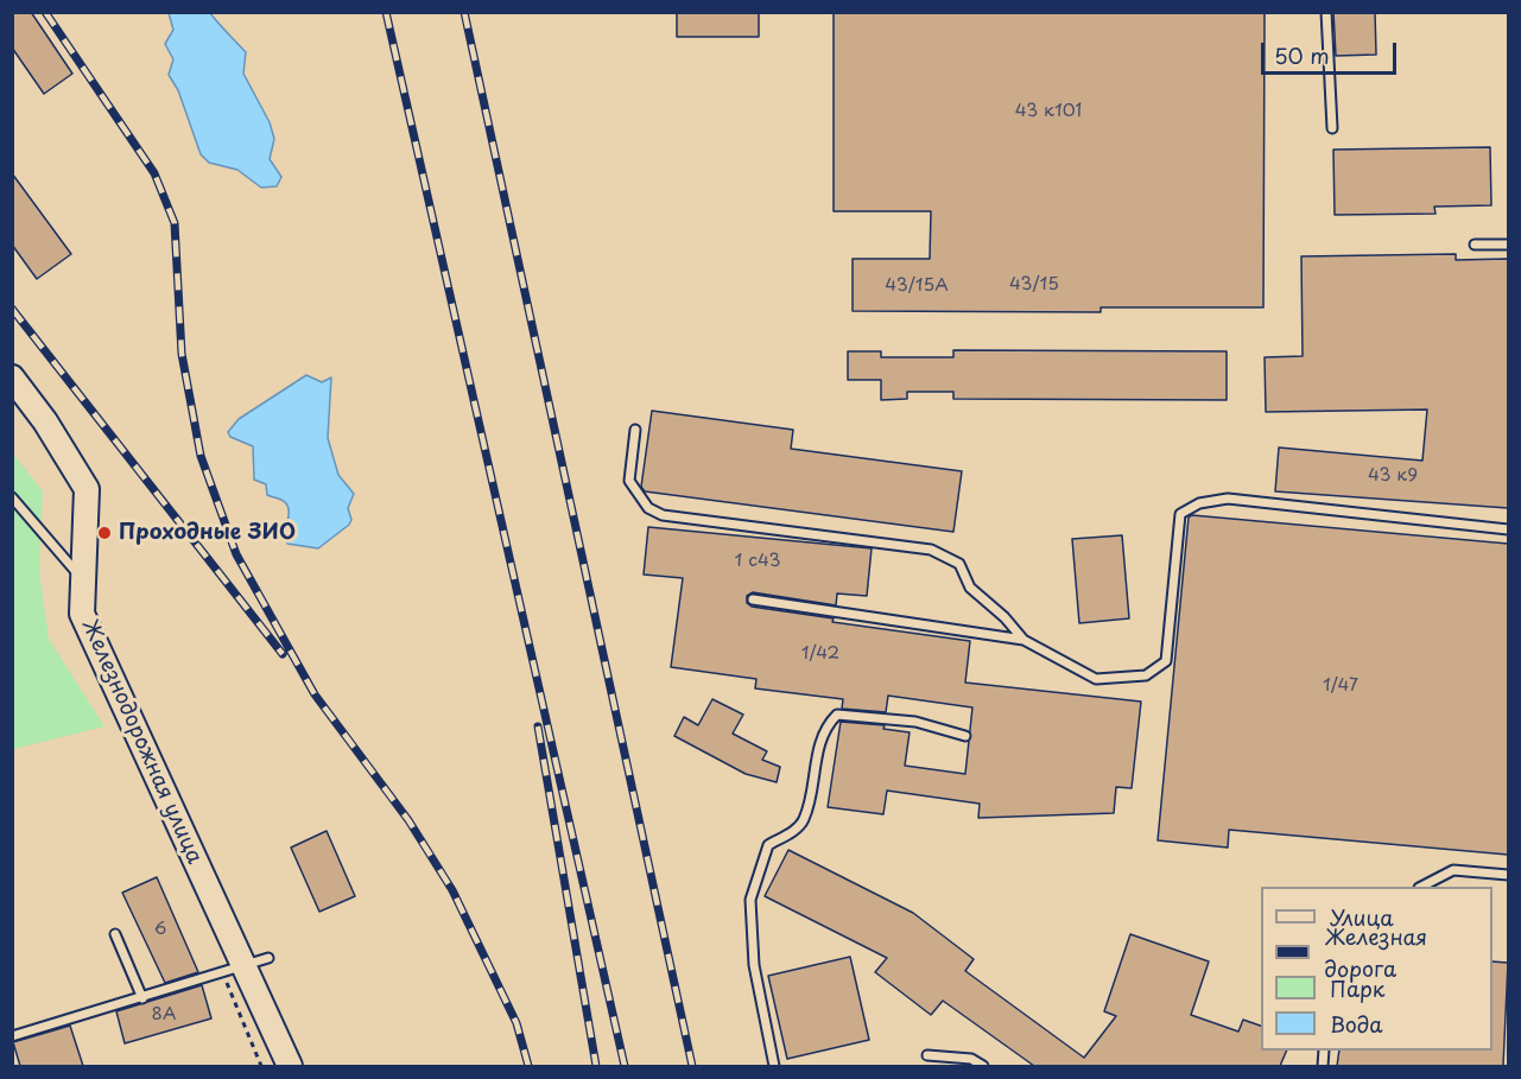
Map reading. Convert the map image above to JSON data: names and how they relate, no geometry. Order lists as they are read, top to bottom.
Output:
{
  "streets": {
    "street": ["Железнодорожная улица"]
  },
  "places": ["Проходные ЗИО"],
  "house_numbers": [
    "43 к101",
    "43/15",
    "43/15А",
    "43 к9",
    "1 с43",
    "1/42",
    "1/47",
    "6",
    "8А"
  ],
  "legend": [
    "Улица",
    "Железная дорога",
    "Парк",
    "Вода"
  ],
  "scale_bar": "50 m"
}
